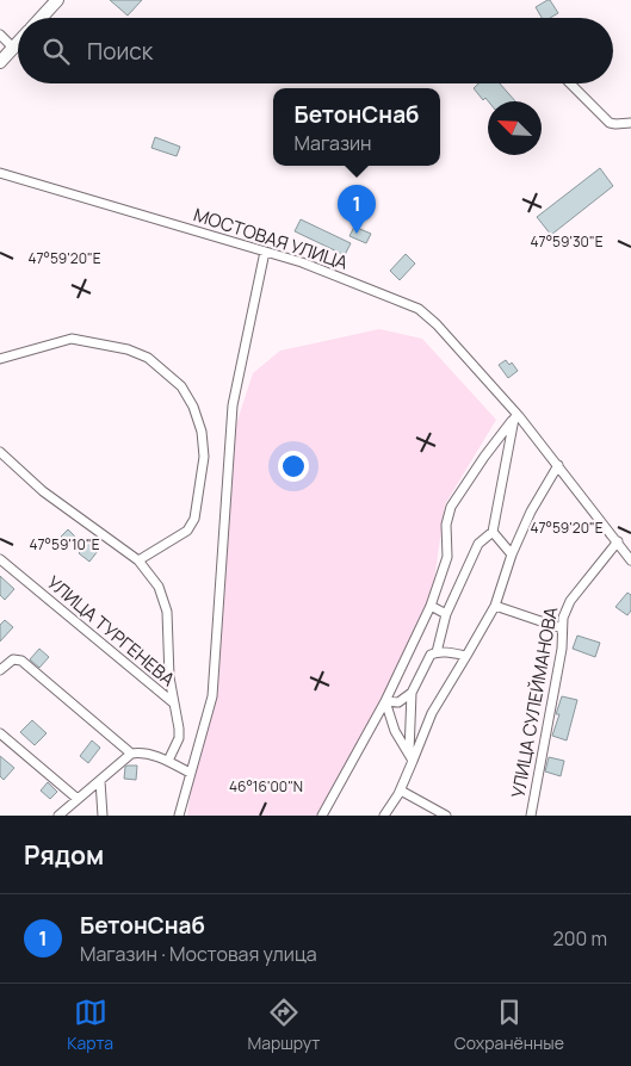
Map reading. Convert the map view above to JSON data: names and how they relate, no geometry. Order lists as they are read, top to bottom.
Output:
{
  "streets": {
    "street": ["МОСТОВАЯ УЛИЦА", "УЛИЦА ТУРГЕНЕВА", "УЛИЦА СУЛЕЙМАНОВА"]
  },
  "crossings": [
    ["МОСТОВАЯ УЛИЦА", "УЛИЦА СУЛЕЙМАНОВА"]
  ],
  "north": "top left",
  "page": {
    "search": "Поиск",
    "popup": ["БетонСнаб", "Магазин"],
    "pins": "1",
    "heading": "Рядом",
    "list": [
      {
        "mark": "1",
        "name": "БетонСнаб",
        "note": "Магазин · Мостовая улица",
        "value": "200 m"
      }
    ],
    "nav": ["Карта", "Маршрут", "Сохранённые"]
  },
  "coordinates": [
    "47°59'30\"E",
    "47°59'20\"E",
    "47°59'10\"E",
    "46°16'00\"N"
  ]
}
